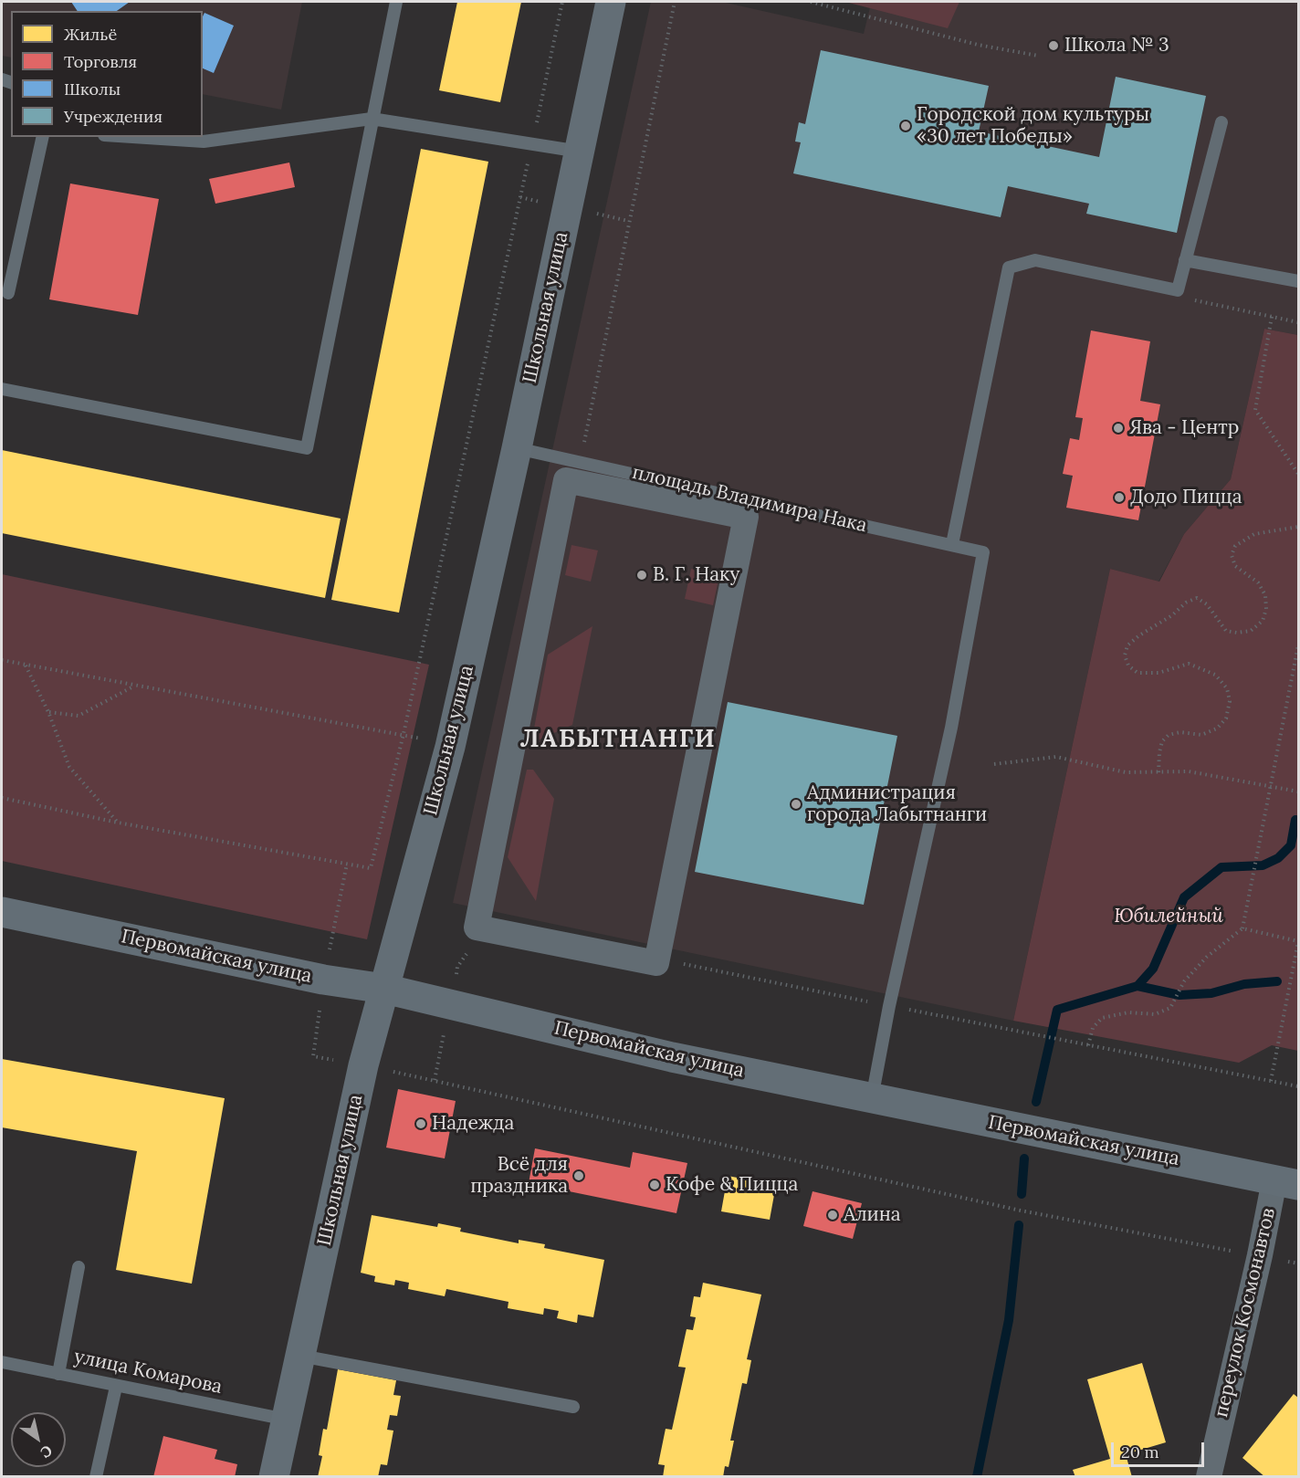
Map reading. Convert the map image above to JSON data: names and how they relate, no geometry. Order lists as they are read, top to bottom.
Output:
{
  "streets": {
    "street": [
      "Школьная улица",
      "площадь Владимира Нака",
      "Первомайская улица",
      "переулок Космонавтов"
    ],
    "lane": ["улица Комарова"]
  },
  "crossings": [
    ["Школьная улица", "площадь Владимира Нака"],
    ["Школьная улица", "Первомайская улица"],
    ["Школьная улица", "улица Комарова"],
    ["площадь Владимира Нака", "Первомайская улица"],
    ["Первомайская улица", "переулок Космонавтов"]
  ],
  "districts": ["ЛАБЫТНАНГИ"],
  "parks": ["Юбилейный"],
  "places": [
    "Школа № 3",
    "Городской дом культуры «30 лет Победы»",
    "Ява - Центр",
    "Додо Пицца",
    "В. Г. Наку",
    "Администрация города Лабытнанги",
    "Надежда",
    "Всё для праздника",
    "Кофе & Пицца",
    "Алина"
  ],
  "legend": [
    "Жильё",
    "Торговля",
    "Школы",
    "Учреждения"
  ],
  "scale_bar": "20 m",
  "north": "bottom right"
}
